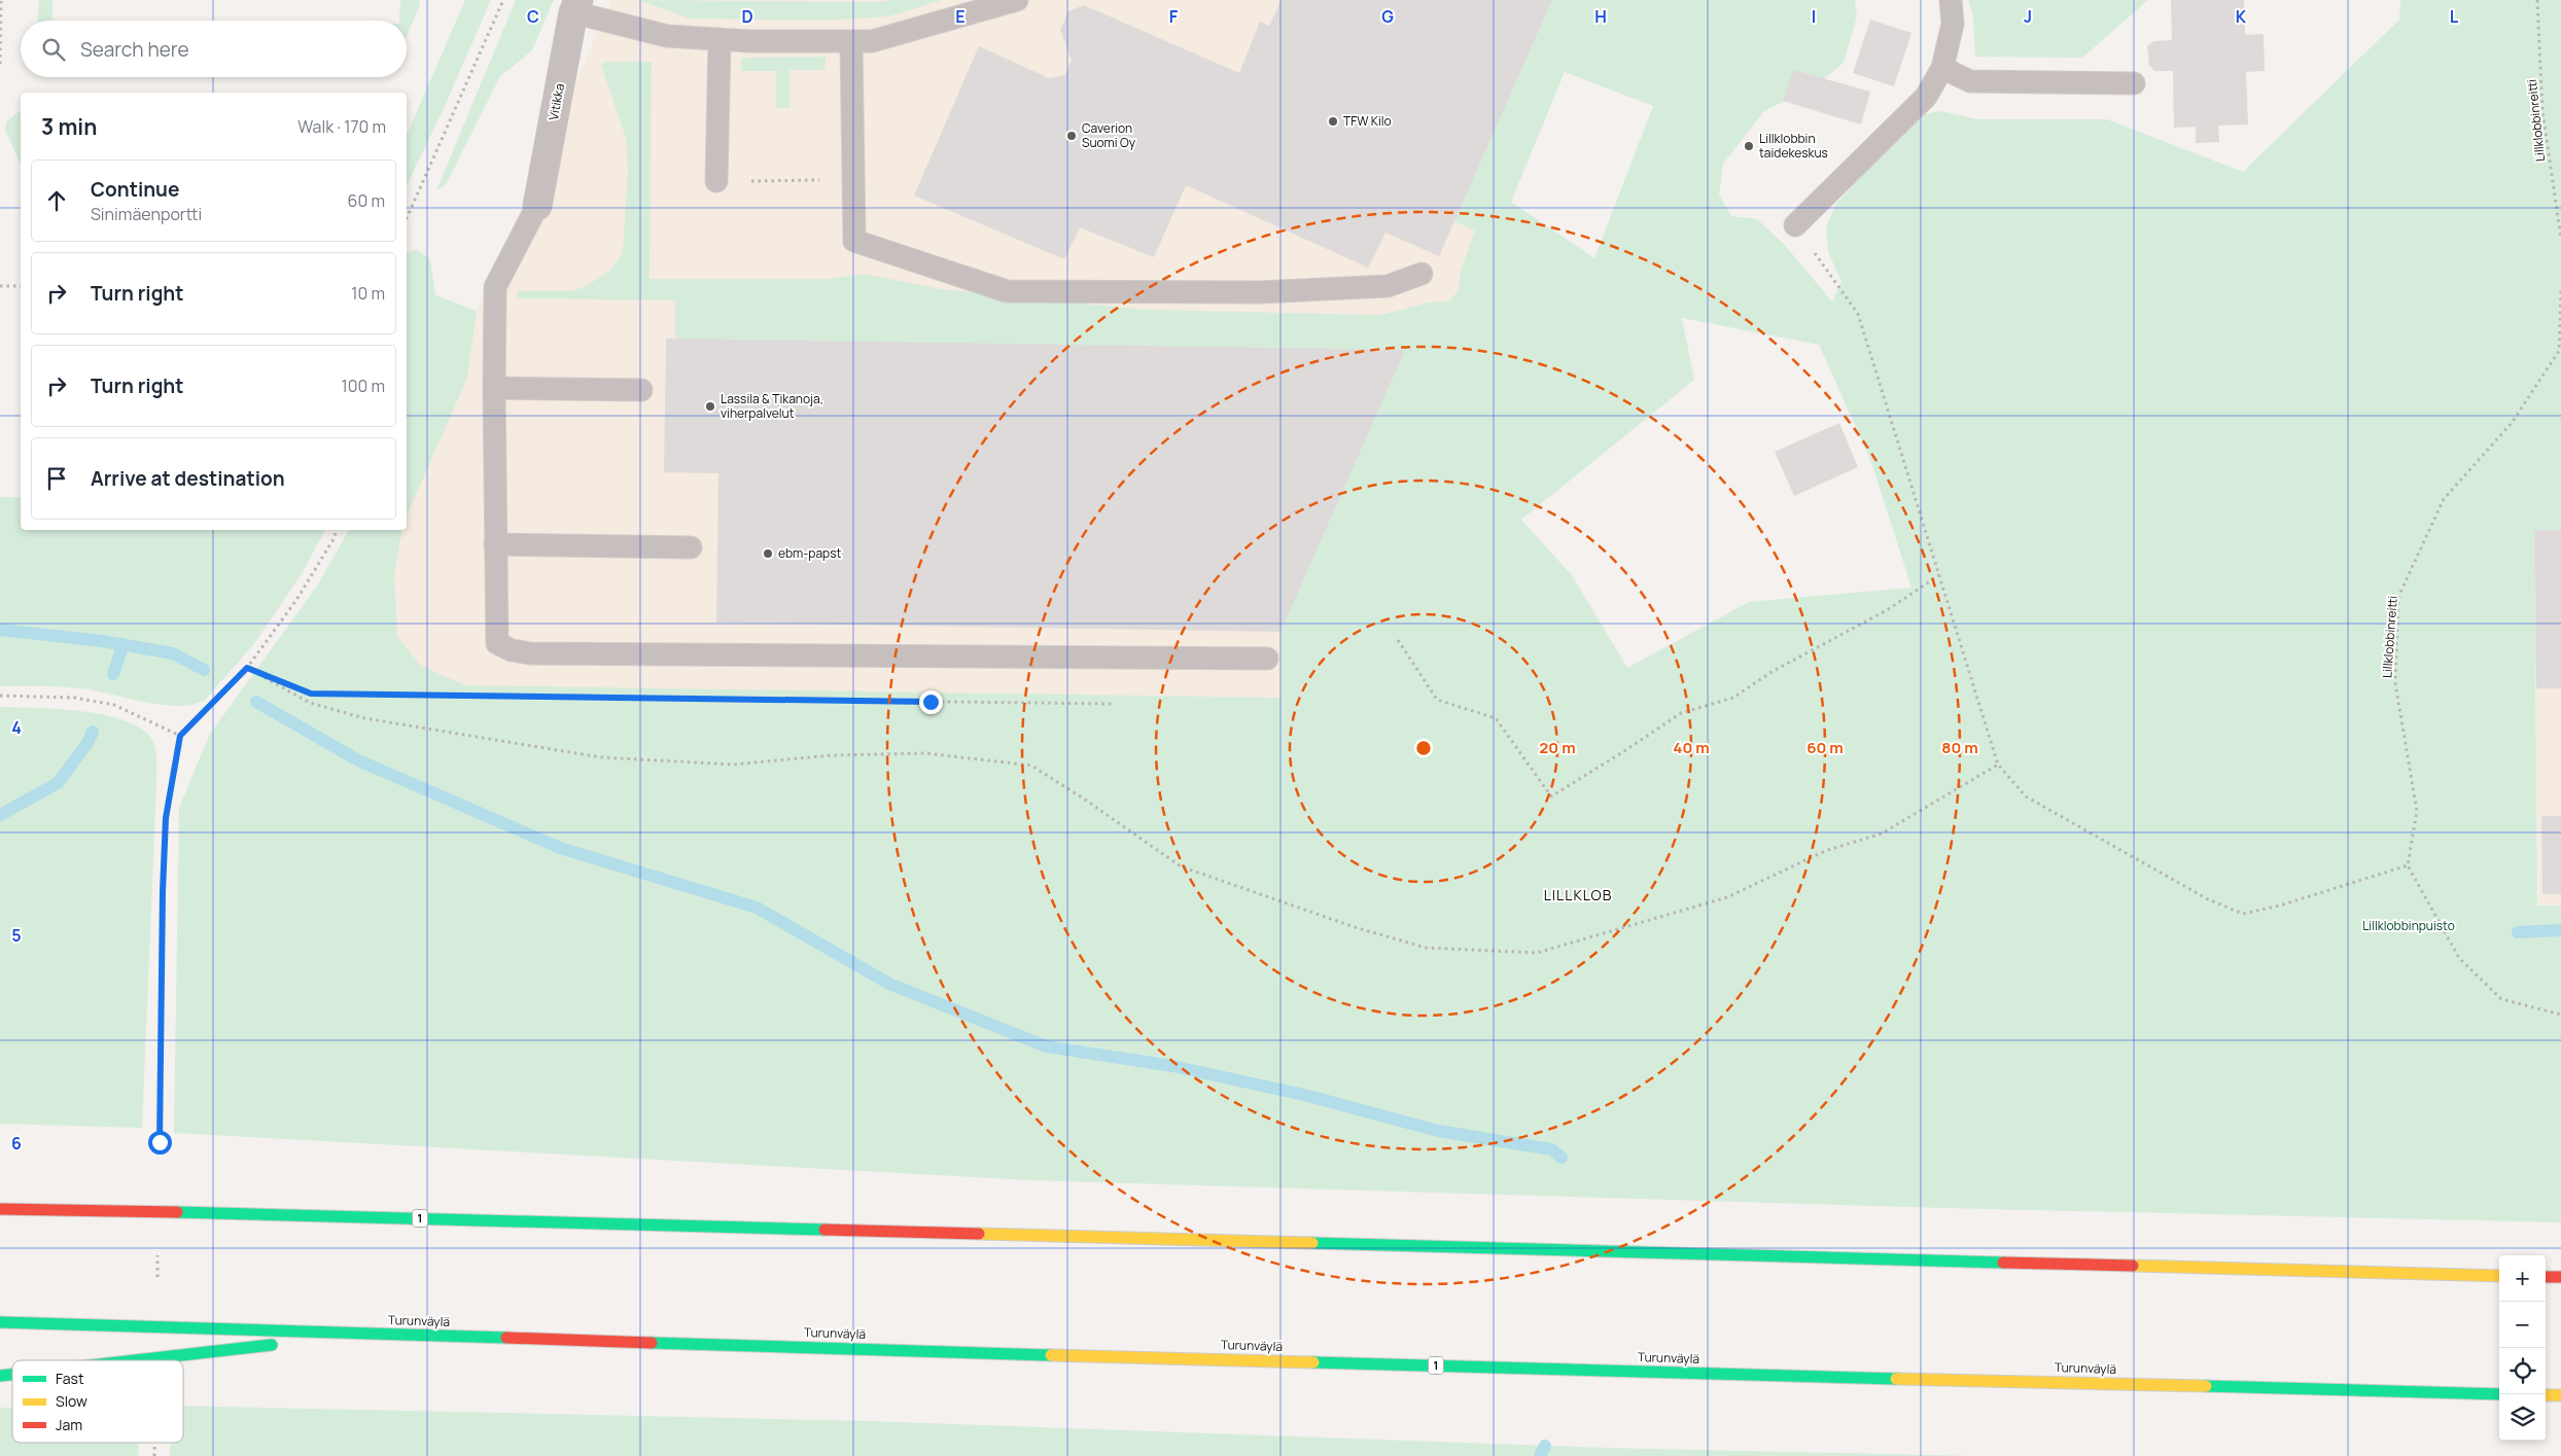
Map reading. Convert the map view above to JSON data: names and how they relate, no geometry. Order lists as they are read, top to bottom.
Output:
{
  "streets": {
    "highway": ["1", "Turunväylä"],
    "street": ["Vitikka"],
    "path": ["Lillklobbinreitti"]
  },
  "districts": ["LILLKLOB"],
  "parks": ["Lillklobbinpuisto"],
  "places": [
    "TFW Kilo",
    "Caverion Suomi Oy",
    "Lillklobbin taidekeskus",
    "Lassila & Tikanoja, viherpalvelut",
    "ebm-papst"
  ],
  "legend": ["Fast", "Slow", "Jam"],
  "page": {
    "search": "Search here",
    "heading": ["3 min", "Walk · 170 m"],
    "list": [
      ["Continue", "Sinimäenportti", "60 m"],
      ["Turn right", "10 m"],
      ["Turn right", "100 m"],
      "Arrive at destination"
    ],
    "map_buttons": ["+", "−"]
  },
  "grid": {
    "columns": [
      "C",
      "D",
      "E",
      "F",
      "G",
      "H",
      "I",
      "J",
      "K",
      "L"
    ],
    "rows": ["4", "5", "6"]
  },
  "rings": [
    "20 m",
    "40 m",
    "60 m",
    "80 m"
  ]
}
